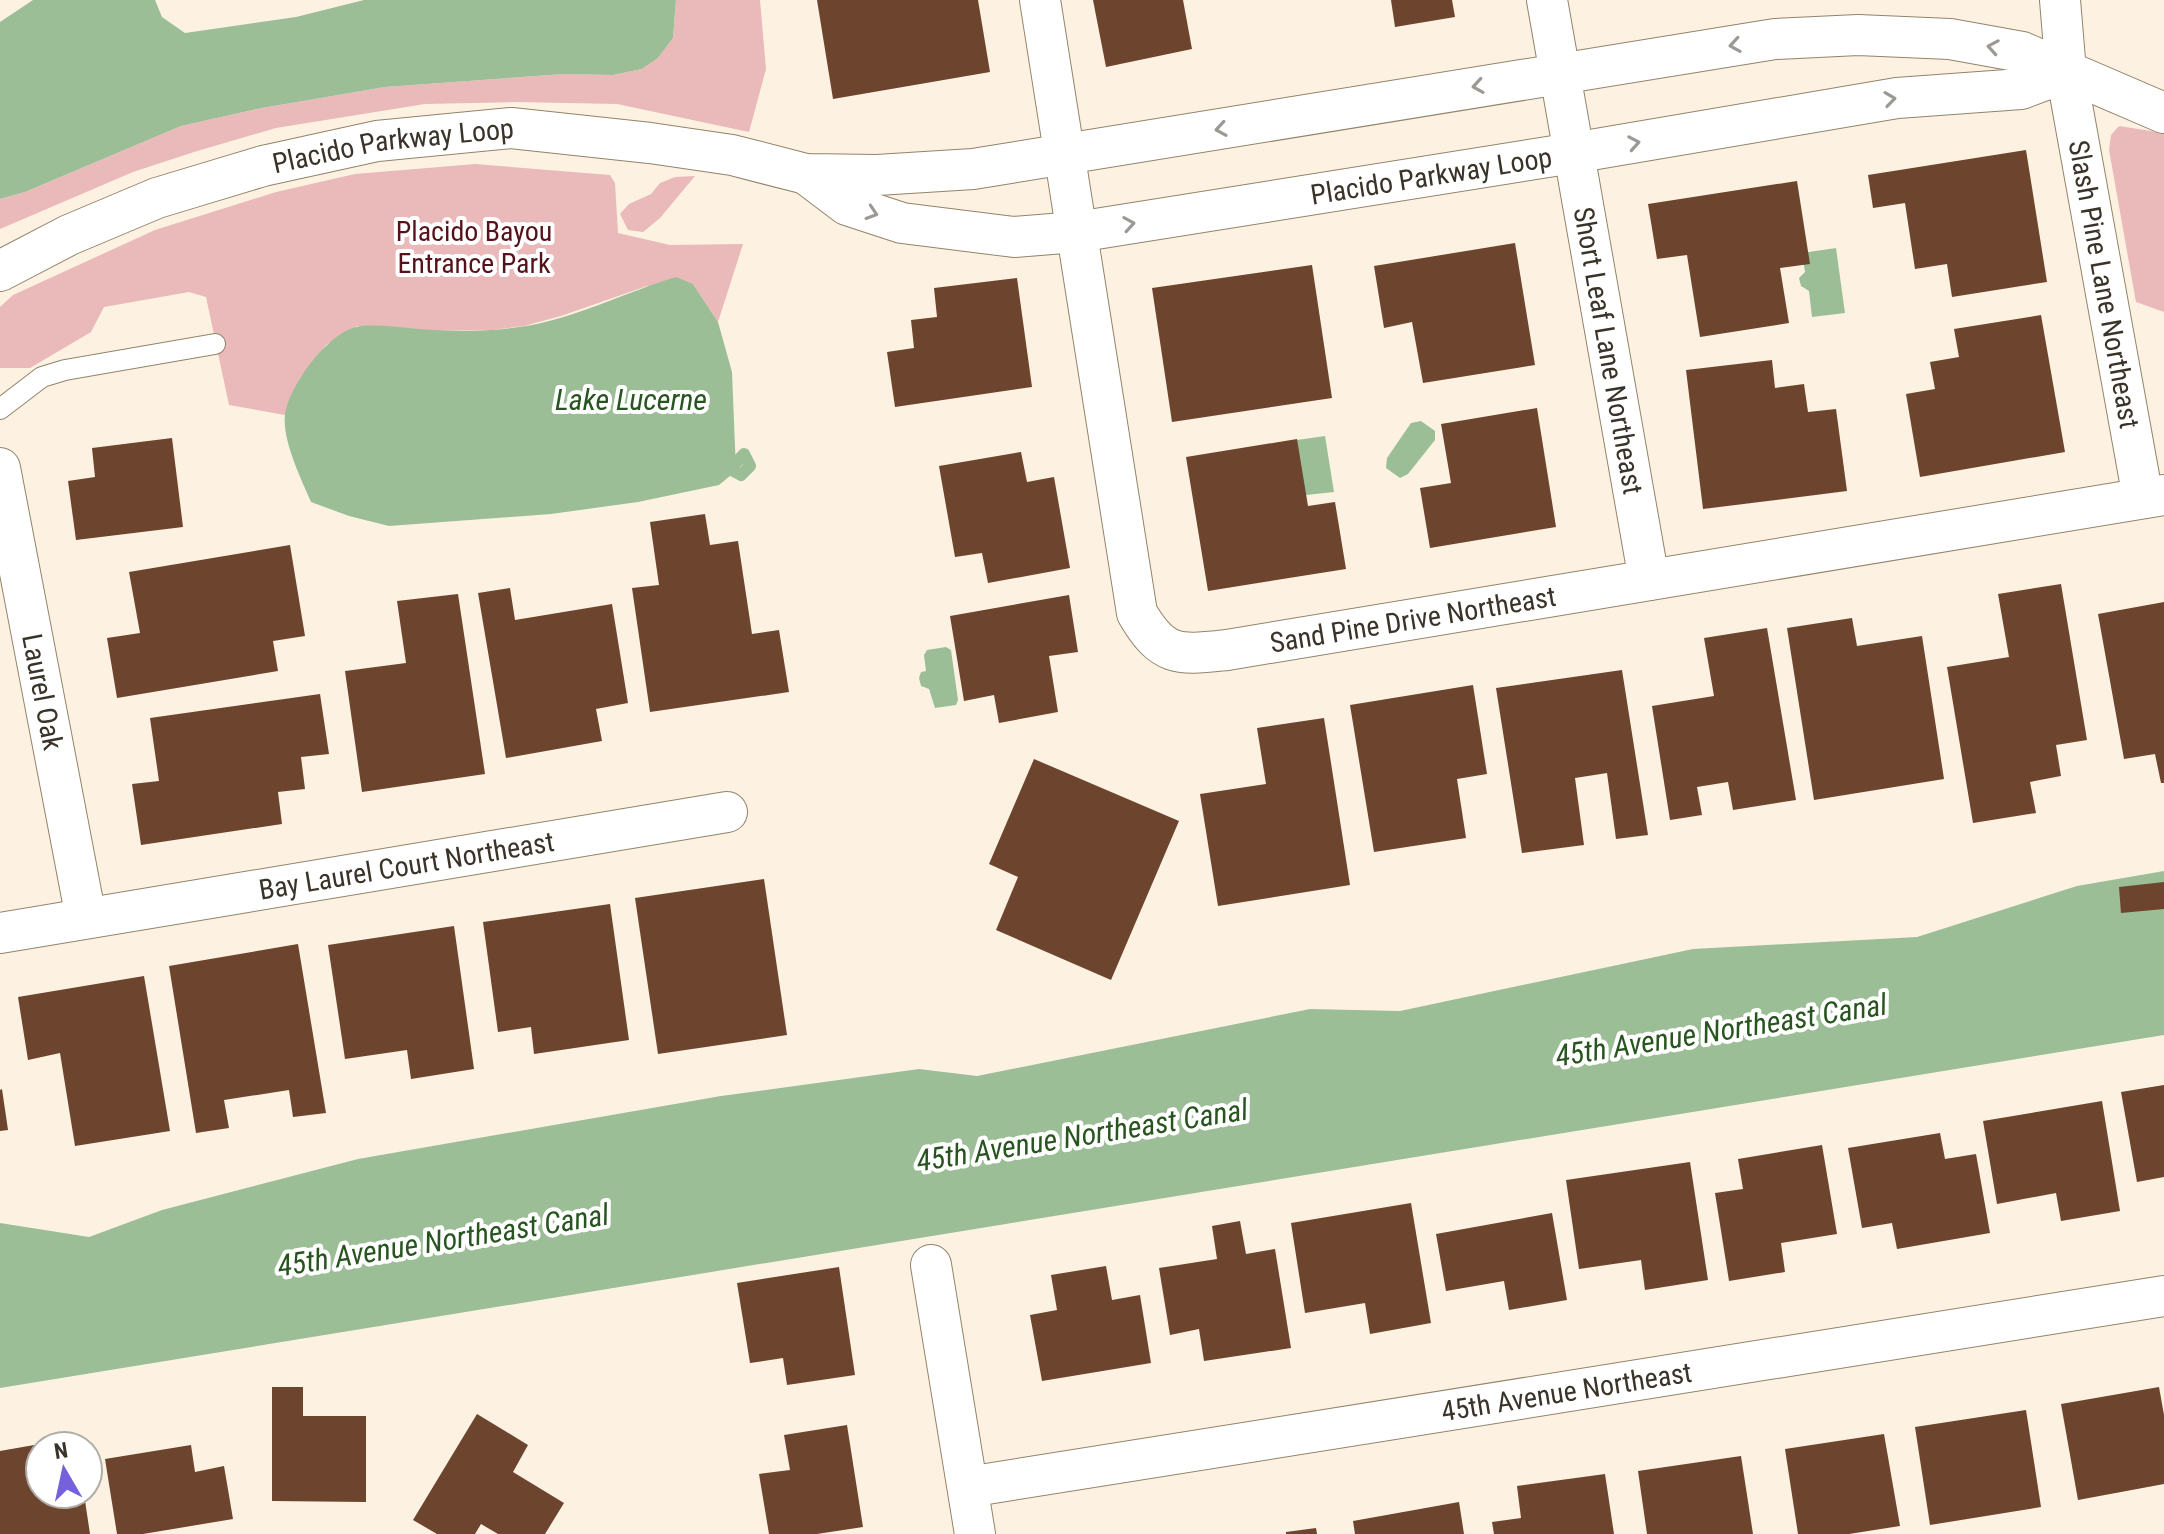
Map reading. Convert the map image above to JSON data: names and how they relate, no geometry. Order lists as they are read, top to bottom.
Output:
{
  "streets": {
    "street": [
      "Placido Parkway Loop",
      "Slash Pine Lane Northeast",
      "Short Leaf Lane Northeast",
      "Sand Pine Drive Northeast",
      "Laurel Oak",
      "Bay Laurel Court Northeast",
      "45th Avenue Northeast"
    ]
  },
  "crossings": [
    ["Placido Parkway Loop", "Slash Pine Lane Northeast"],
    ["Placido Parkway Loop", "Short Leaf Lane Northeast"],
    ["Placido Parkway Loop", "Sand Pine Drive Northeast"],
    ["Slash Pine Lane Northeast", "Sand Pine Drive Northeast"],
    ["Short Leaf Lane Northeast", "Sand Pine Drive Northeast"],
    ["Laurel Oak", "Bay Laurel Court Northeast"]
  ],
  "water": ["Lake Lucerne", "45th Avenue Northeast Canal"],
  "parks": ["Placido Bayou Entrance Park"],
  "north": "top"
}
